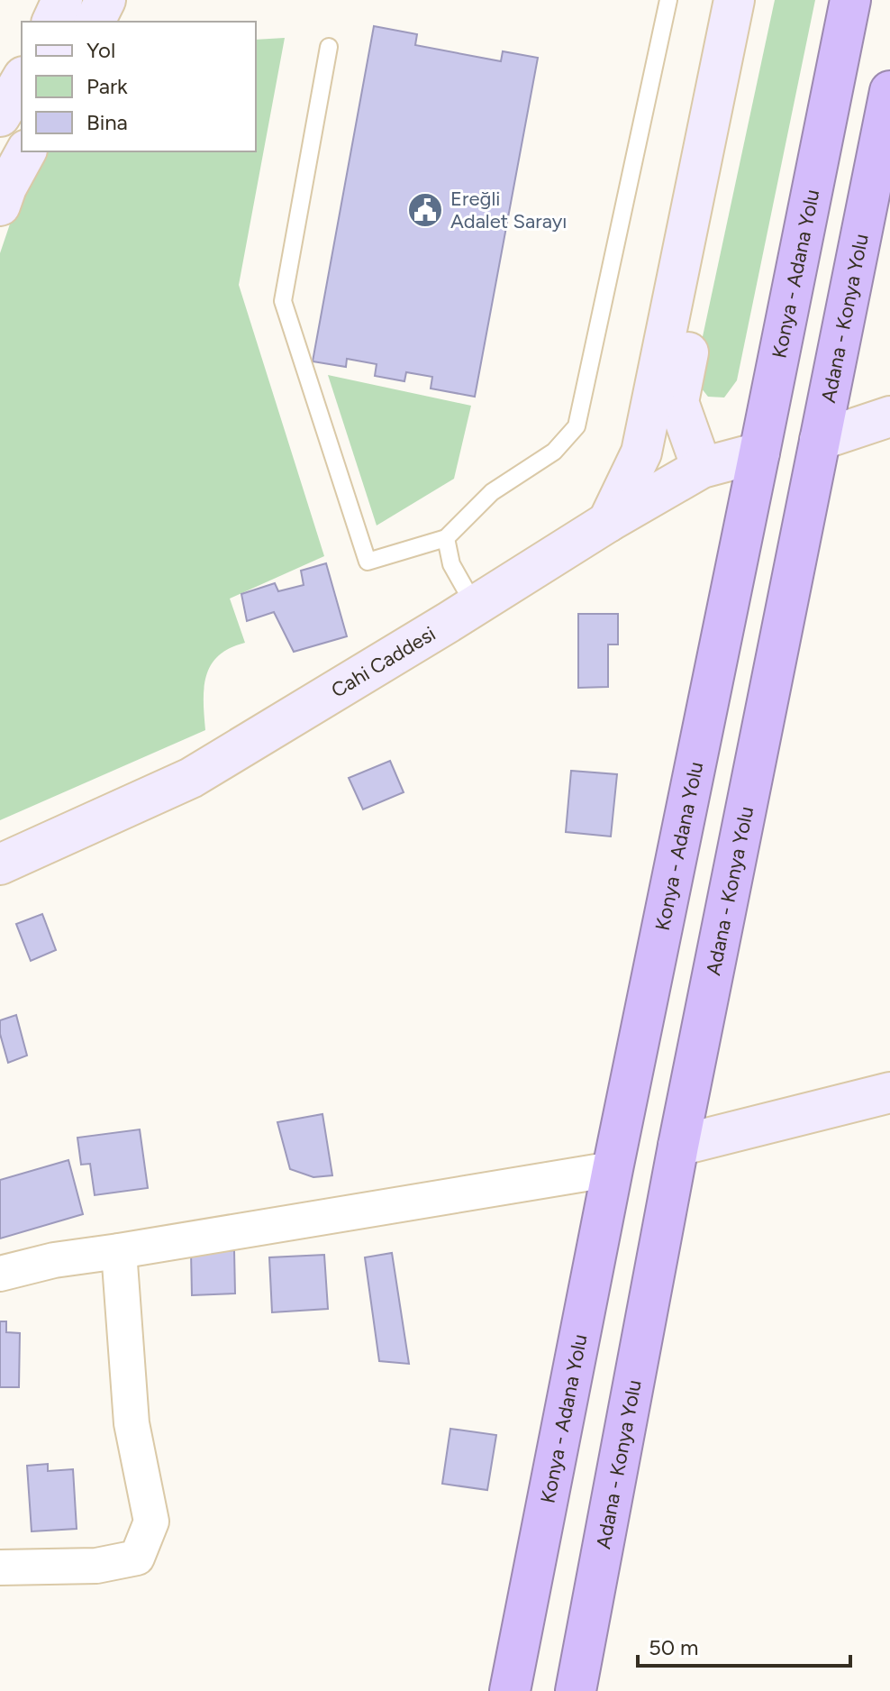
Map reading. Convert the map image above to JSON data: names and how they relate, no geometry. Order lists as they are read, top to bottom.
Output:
{
  "streets": {
    "highway": ["Konya - Adana Yolu", "Adana - Konya Yolu"],
    "main road": ["Cahi Caddesi"]
  },
  "crossings": [
    ["Konya - Adana Yolu", "Cahi Caddesi"]
  ],
  "places": {
    "public building": ["Ereğli Adalet Sarayı"]
  },
  "legend": ["Yol", "Park", "Bina"],
  "scale_bar": "50 m"
}
